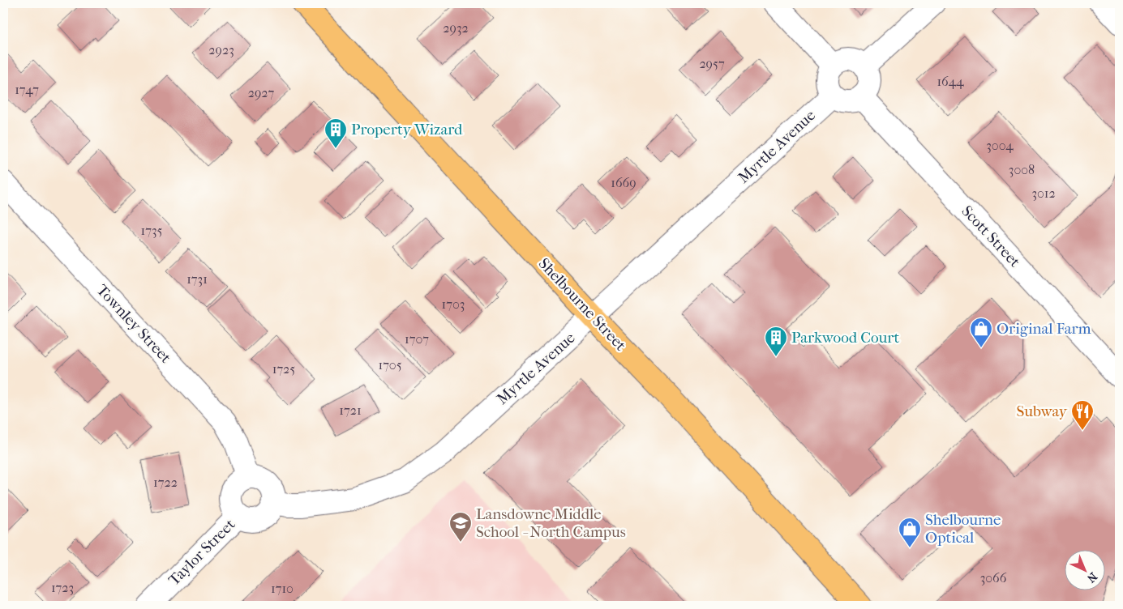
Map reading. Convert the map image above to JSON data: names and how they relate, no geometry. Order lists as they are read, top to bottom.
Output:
{
  "streets": {
    "main road": ["Shelbourne Street"],
    "street": [
      "Myrtle Avenue",
      "Scott Street",
      "Townley Street",
      "Taylor Street"
    ]
  },
  "crossings": [
    ["Myrtle Avenue", "Scott Street"],
    ["Myrtle Avenue", "Shelbourne Street"],
    ["Myrtle Avenue", "Townley Street"],
    ["Myrtle Avenue", "Taylor Street"],
    ["Townley Street", "Taylor Street"]
  ],
  "places": {
    "building": ["Property Wizard", "Parkwood Court"],
    "shop": ["Original Farm", "Shelbourne Optical"],
    "restaurant": ["Subway"],
    "school or university": ["Lansdowne Middle School - North Campus"]
  },
  "house_numbers": [
    "2932",
    "2923",
    "2957",
    "1644",
    "1747",
    "2927",
    "3004",
    "3008",
    "1669",
    "3012",
    "1735",
    "1731",
    "1703",
    "1707",
    "1705",
    "1725",
    "1721",
    "1722",
    "3066",
    "1723",
    "1710"
  ],
  "north": "bottom right"
}
